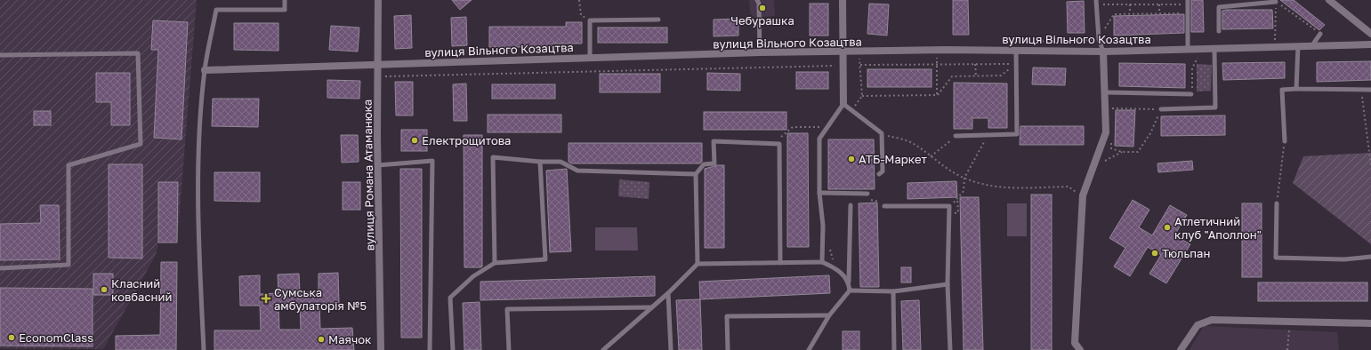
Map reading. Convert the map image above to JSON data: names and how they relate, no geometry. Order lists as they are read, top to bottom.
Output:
{
  "streets": {
    "street": ["вулиця Вільного Козацтва", "вулиця Романа Атаманюка"]
  },
  "crossings": [
    ["вулиця Вільного Козацтва", "вулиця Романа Атаманюка"]
  ],
  "places": {
    "other": [
      "Чебурашка",
      "Електрощитова",
      "АТБ-Маркет",
      "Атлетичний клуб \"Аполлон\"",
      "Тюльпан",
      "Класний ковбасний",
      "EconomClass",
      "Маячок"
    ],
    "health": ["Сумська амбулаторія №5"]
  }
}
